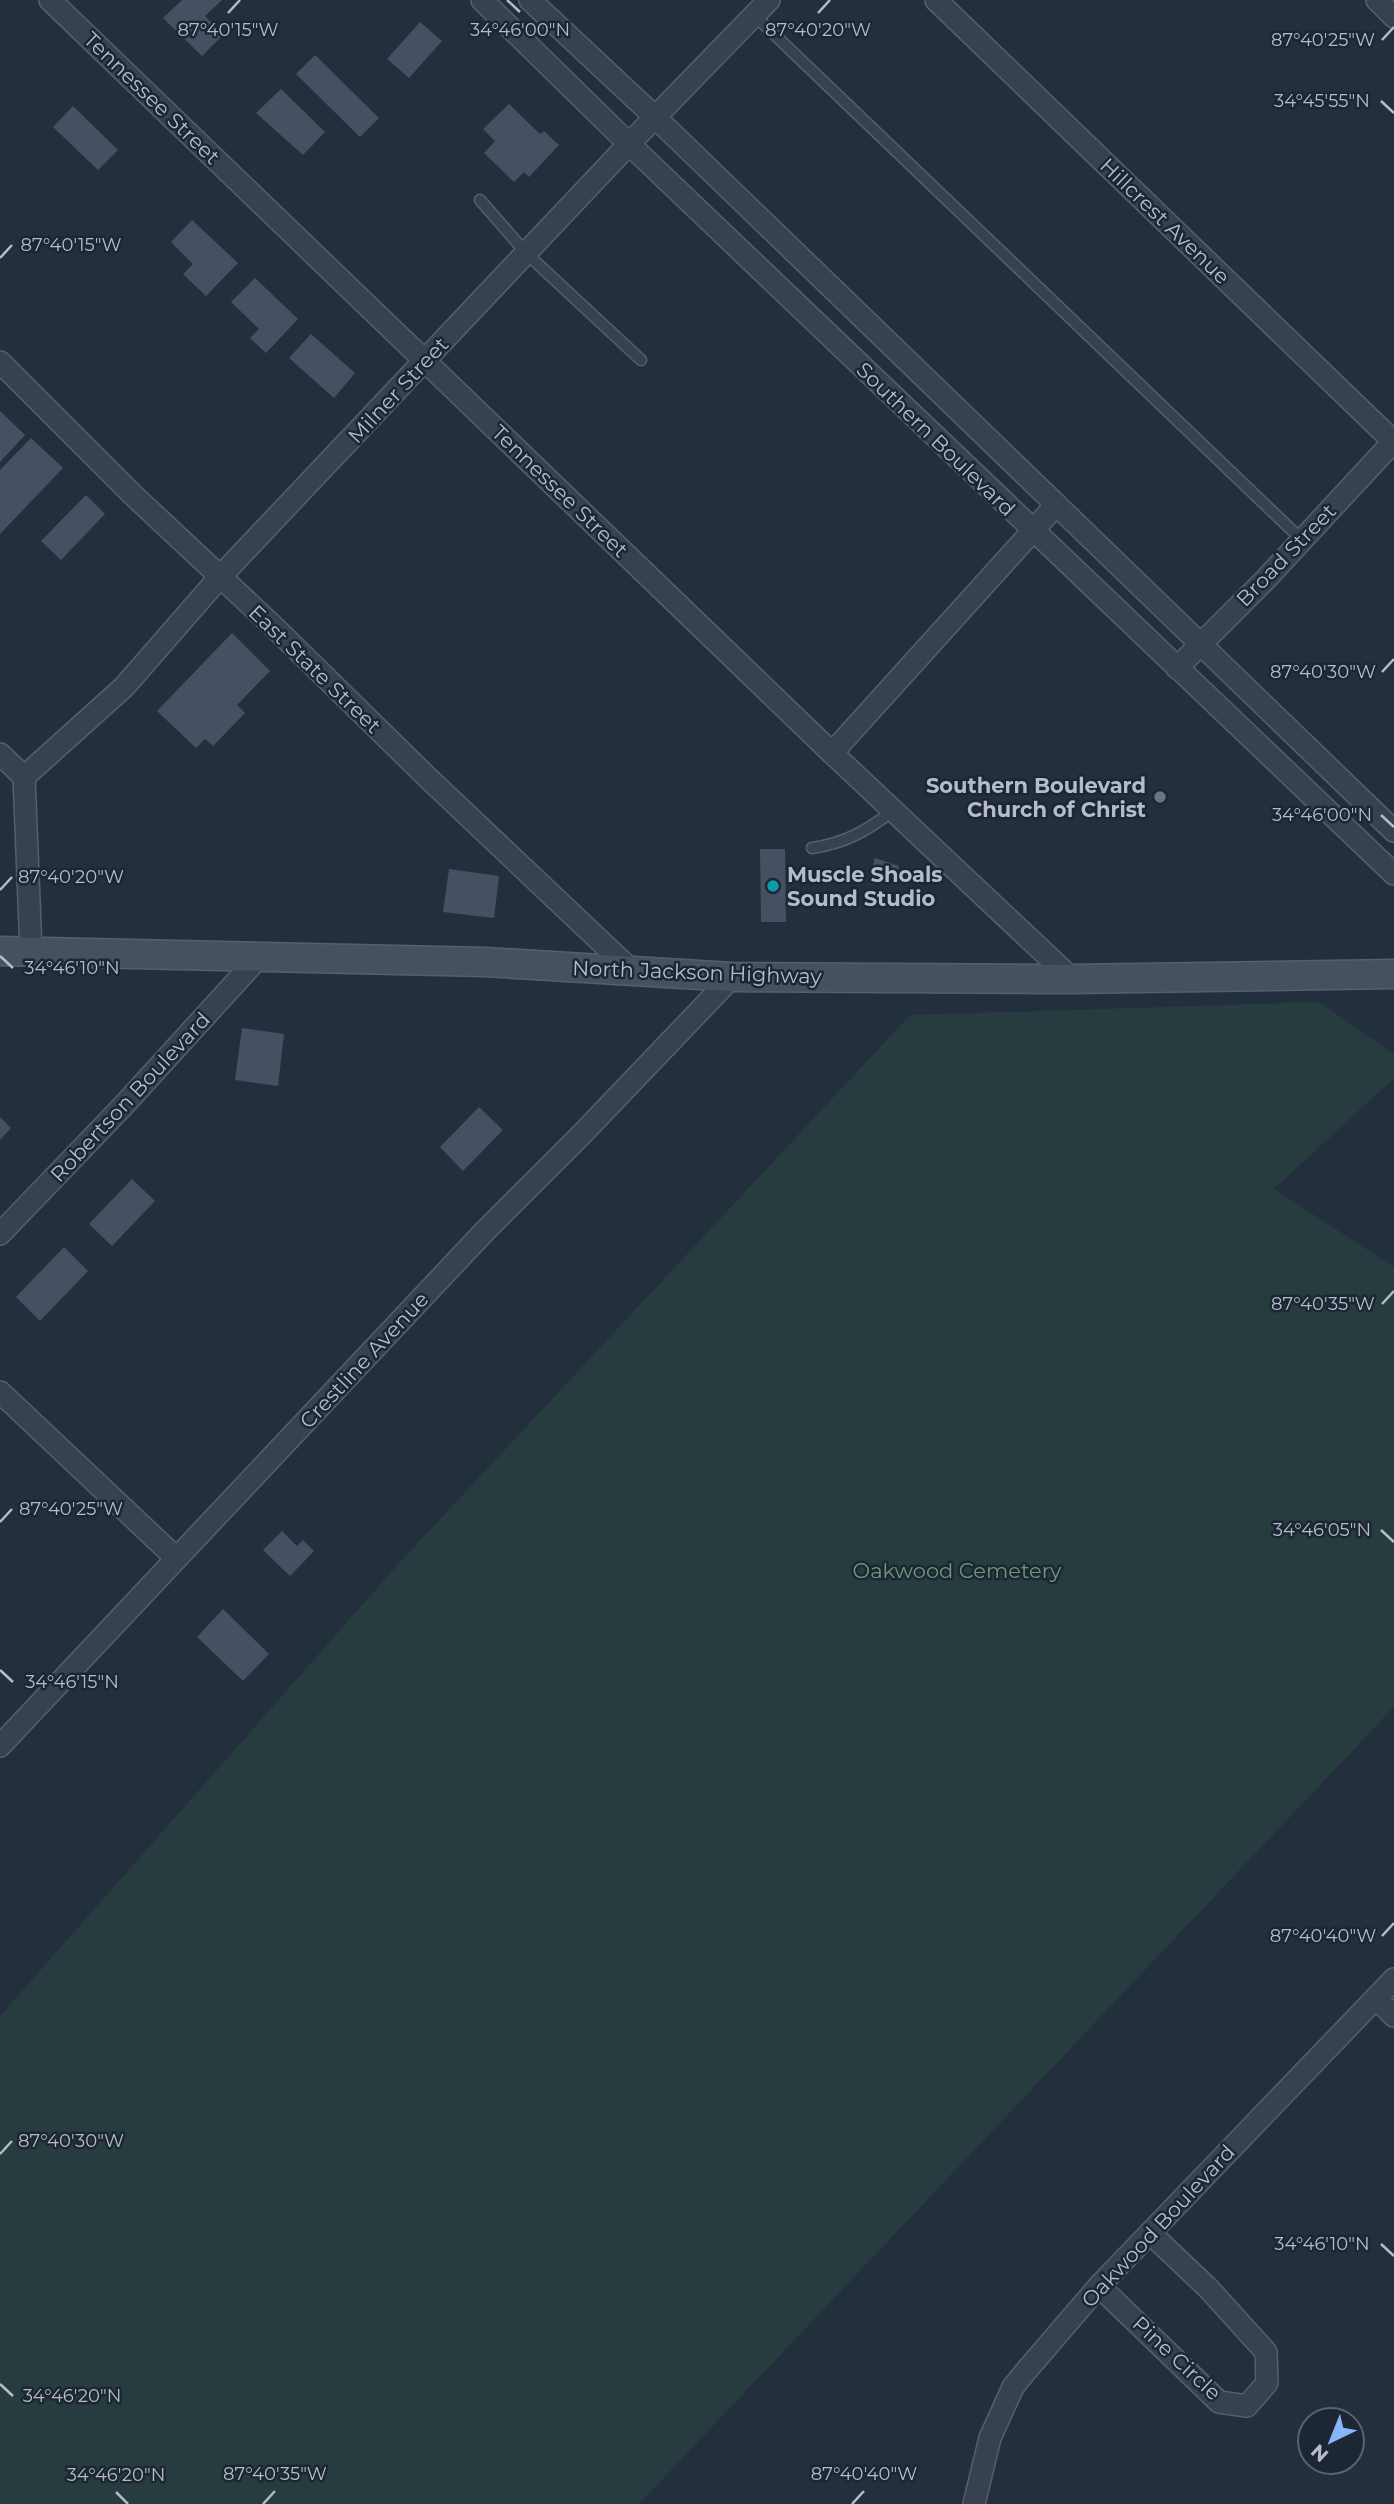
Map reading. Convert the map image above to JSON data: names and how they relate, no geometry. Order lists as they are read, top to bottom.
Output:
{
  "streets": {
    "main road": ["North Jackson Highway"],
    "street": [
      "Tennessee Street",
      "Hillcrest Avenue",
      "Milner Street",
      "Southern Boulevard",
      "Broad Street",
      "East State Street",
      "Robertson Boulevard",
      "Crestline Avenue",
      "Oakwood Boulevard",
      "Pine Circle"
    ]
  },
  "crossings": [
    ["Tennessee Street", "Milner Street"],
    ["Tennessee Street", "North Jackson Highway"],
    ["Hillcrest Avenue", "Broad Street"],
    ["Milner Street", "Southern Boulevard"],
    ["Milner Street", "East State Street"],
    ["Southern Boulevard", "Broad Street"],
    ["East State Street", "North Jackson Highway"],
    ["North Jackson Highway", "Robertson Boulevard"],
    ["North Jackson Highway", "Crestline Avenue"],
    ["Oakwood Boulevard", "Pine Circle"]
  ],
  "parks": ["Oakwood Cemetery"],
  "places": ["Southern Boulevard Church of Christ", "Muscle Shoals Sound Studio"],
  "north": "bottom left",
  "coordinates": [
    "34°46'00\"N",
    "87°40'15\"W",
    "87°40'20\"W",
    "87°40'25\"W",
    "34°45'55\"N",
    "87°40'30\"W",
    "34°46'10\"N",
    "87°40'35\"W",
    "34°46'05\"N",
    "34°46'15\"N",
    "87°40'40\"W",
    "34°46'20\"N"
  ]
}
